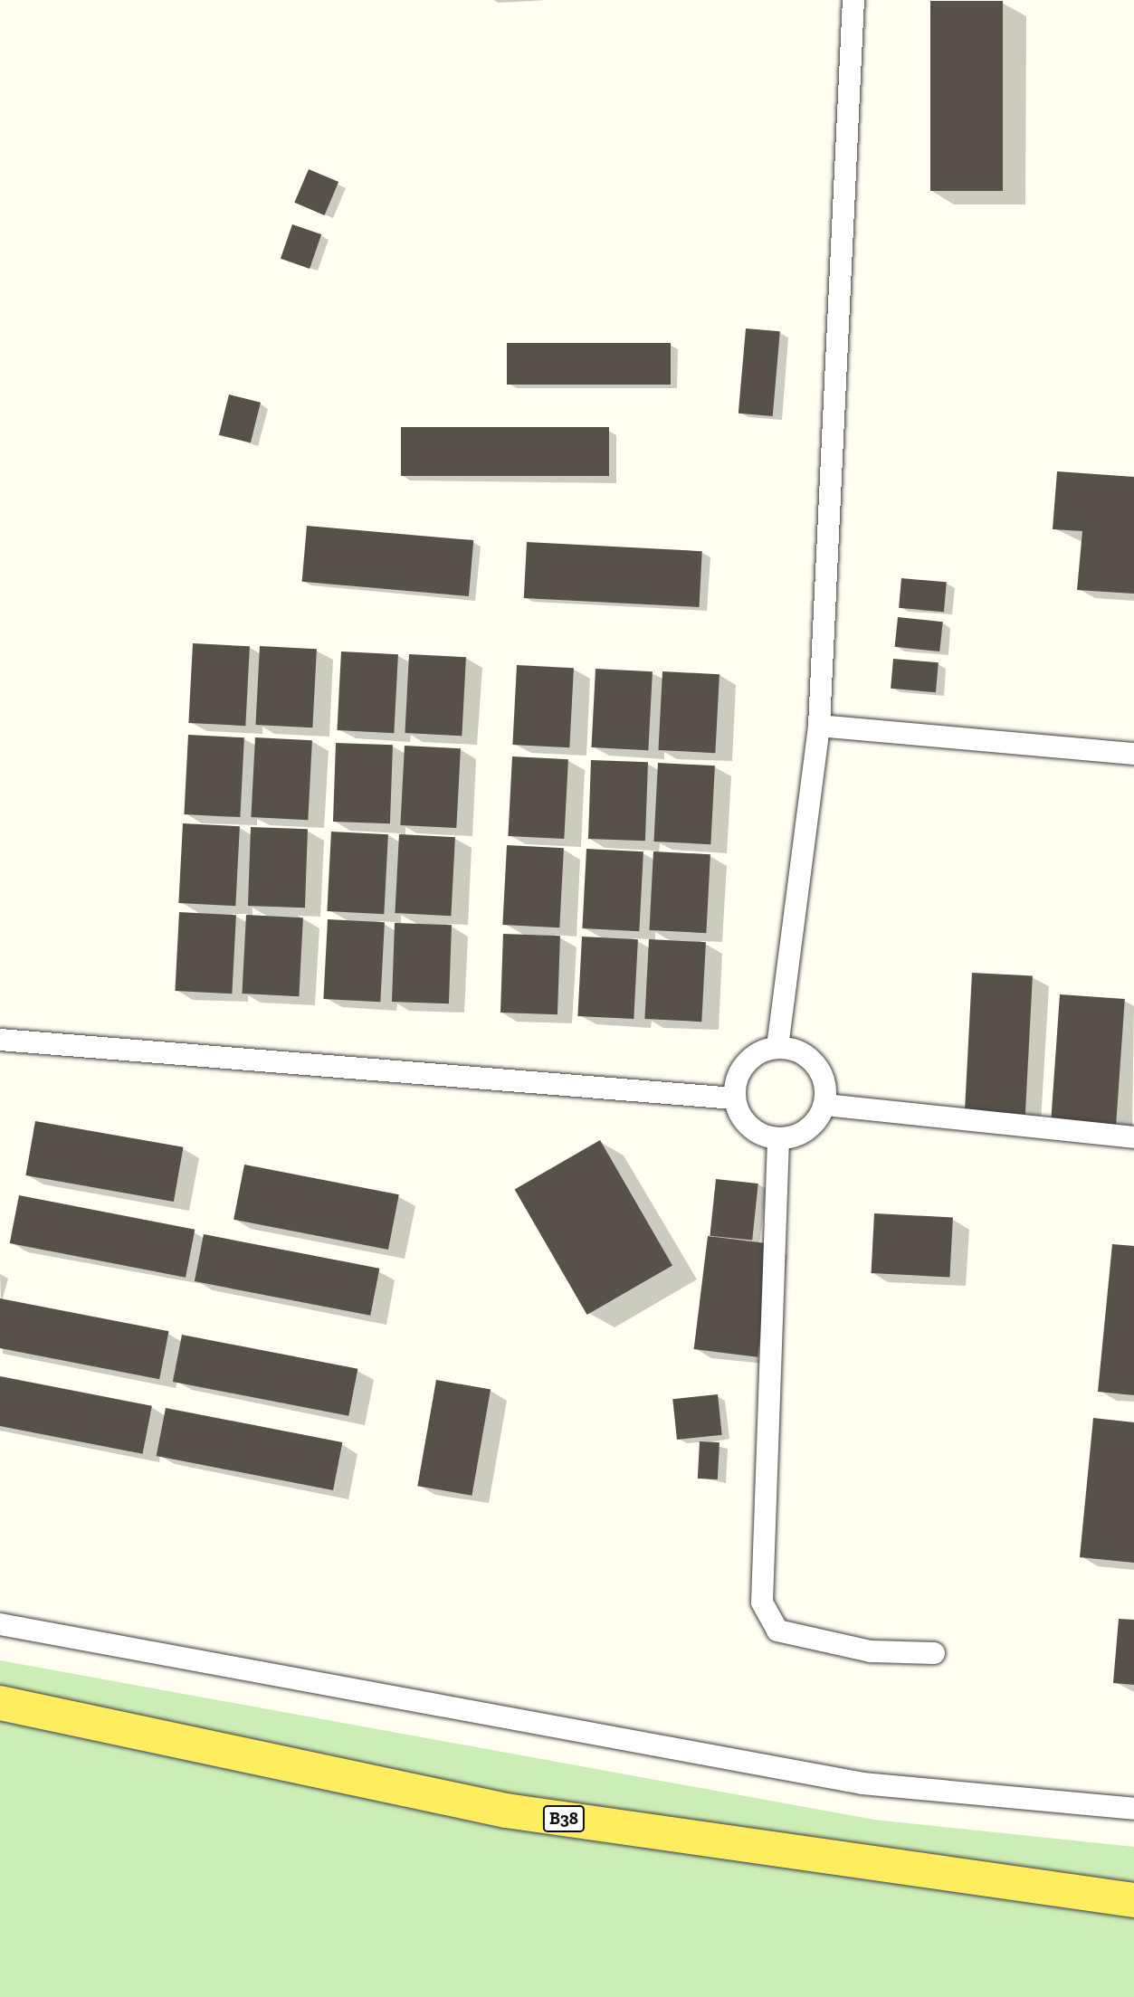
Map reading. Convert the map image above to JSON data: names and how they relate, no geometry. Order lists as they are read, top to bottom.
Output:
{
  "streets": {
    "main road": ["B38"]
  }
}
